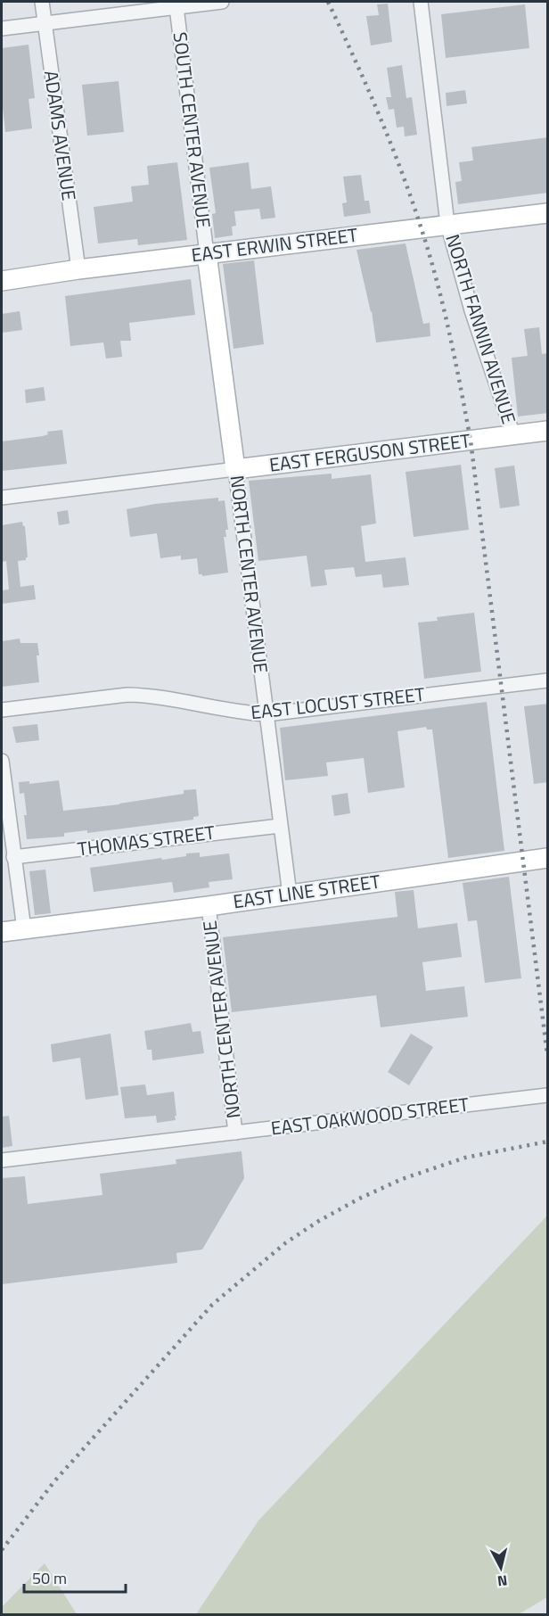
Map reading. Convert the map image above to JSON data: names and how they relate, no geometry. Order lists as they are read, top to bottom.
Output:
{
  "streets": {
    "main road": [
      "EAST ERWIN STREET",
      "EAST FERGUSON STREET",
      "NORTH CENTER AVENUE",
      "EAST LINE STREET"
    ],
    "street": [
      "SOUTH CENTER AVENUE",
      "ADAMS AVENUE",
      "NORTH FANNIN AVENUE",
      "EAST LOCUST STREET",
      "THOMAS STREET",
      "EAST OAKWOOD STREET"
    ]
  },
  "crossings": [
    ["SOUTH CENTER AVENUE", "EAST ERWIN STREET"],
    ["SOUTH CENTER AVENUE", "NORTH CENTER AVENUE"],
    ["ADAMS AVENUE", "EAST ERWIN STREET"],
    ["EAST ERWIN STREET", "NORTH FANNIN AVENUE"],
    ["EAST ERWIN STREET", "NORTH CENTER AVENUE"],
    ["NORTH FANNIN AVENUE", "EAST FERGUSON STREET"],
    ["EAST FERGUSON STREET", "NORTH CENTER AVENUE"],
    ["NORTH CENTER AVENUE", "EAST LOCUST STREET"],
    ["NORTH CENTER AVENUE", "THOMAS STREET"],
    ["NORTH CENTER AVENUE", "EAST LINE STREET"],
    ["NORTH CENTER AVENUE", "EAST OAKWOOD STREET"]
  ],
  "scale_bar": "50 m",
  "north": "bottom"
}
